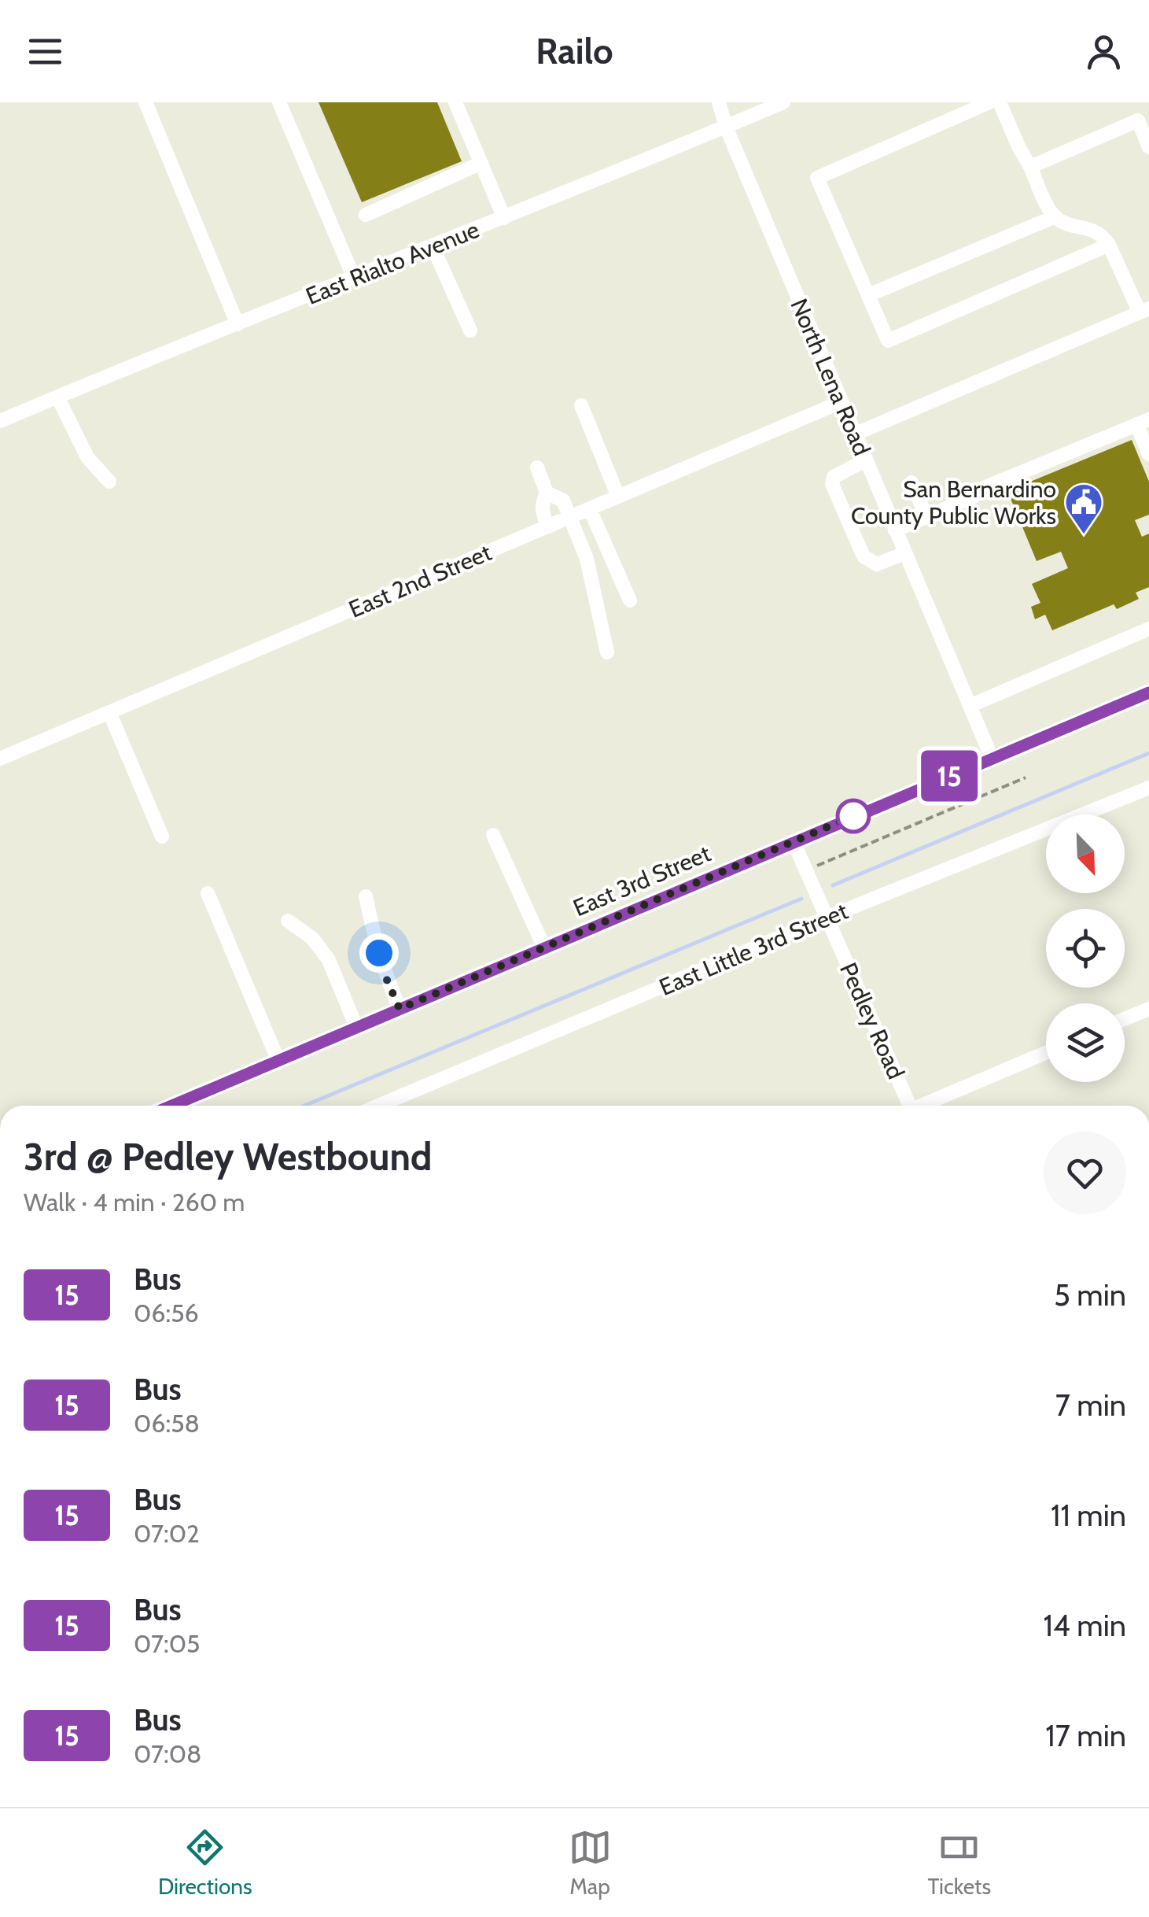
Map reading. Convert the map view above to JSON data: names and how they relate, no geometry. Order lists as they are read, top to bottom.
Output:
{
  "streets": {
    "main road": ["East 3rd Street"],
    "street": [
      "East Rialto Avenue",
      "North Lena Road",
      "East 2nd Street",
      "East Little 3rd Street",
      "Pedley Road"
    ]
  },
  "crossings": [
    ["East Rialto Avenue", "North Lena Road"],
    ["North Lena Road", "East 2nd Street"],
    ["North Lena Road", "East 3rd Street"],
    ["East 3rd Street", "Pedley Road"],
    ["East Little 3rd Street", "Pedley Road"]
  ],
  "places": {
    "public building": ["San Bernardino County Public Works"]
  },
  "lines": ["bus line 15"],
  "north": "bottom right",
  "page": {
    "header": "Railo",
    "on_map": "15",
    "heading": ["3rd @ Pedley Westbound", "Walk · 4 min · 260 m"],
    "list": [
      {
        "mark": "15",
        "name": "Bus",
        "note": "06:56",
        "value": "5 min"
      },
      {
        "mark": "15",
        "name": "Bus",
        "note": "06:58",
        "value": "7 min"
      },
      {
        "mark": "15",
        "name": "Bus",
        "note": "07:02",
        "value": "11 min"
      },
      {
        "mark": "15",
        "name": "Bus",
        "note": "07:05",
        "value": "14 min"
      },
      {
        "mark": "15",
        "name": "Bus",
        "note": "07:08",
        "value": "17 min"
      }
    ],
    "tabs": ["Directions", "Map", "Tickets"]
  }
}
